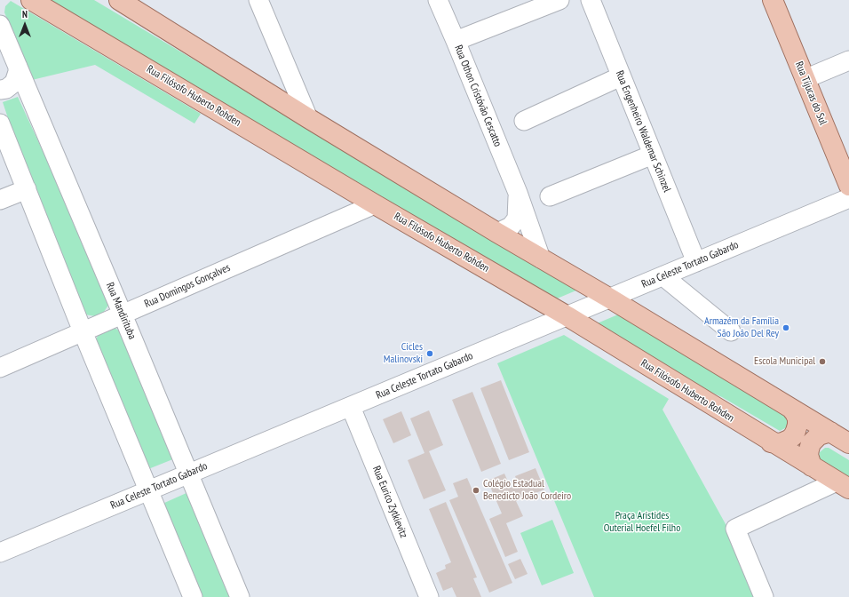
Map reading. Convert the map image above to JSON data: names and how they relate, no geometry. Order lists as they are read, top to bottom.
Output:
{
  "streets": {
    "main road": ["Rua Tijucas do Sul", "Rua Filósofo Huberto Rohden"],
    "street": [
      "Rua Othon Cristóvão Cescatto",
      "Rua Engenheiro Waldemar Schinzel",
      "Rua Celeste Tortato Gabardo",
      "Rua Domingos Gonçalves",
      "Rua Mandirituba",
      "Rua Eurico Zytkievitz"
    ]
  },
  "crossings": [
    ["Rua Filósofo Huberto Rohden", "Rua Celeste Tortato Gabardo"],
    ["Rua Filósofo Huberto Rohden", "Rua Domingos Gonçalves"],
    ["Rua Engenheiro Waldemar Schinzel", "Rua Celeste Tortato Gabardo"],
    ["Rua Celeste Tortato Gabardo", "Rua Mandirituba"],
    ["Rua Celeste Tortato Gabardo", "Rua Eurico Zytkievitz"],
    ["Rua Domingos Gonçalves", "Rua Mandirituba"]
  ],
  "parks": ["Praça Aristides Outerial Hoefel Filho"],
  "places": [
    "Armazém da Família São João Del Rey",
    "Cicles Malinovski",
    "Escola Municipal",
    "Colégio Estadual Benedicto João Cordeiro"
  ],
  "north": "top"
}
